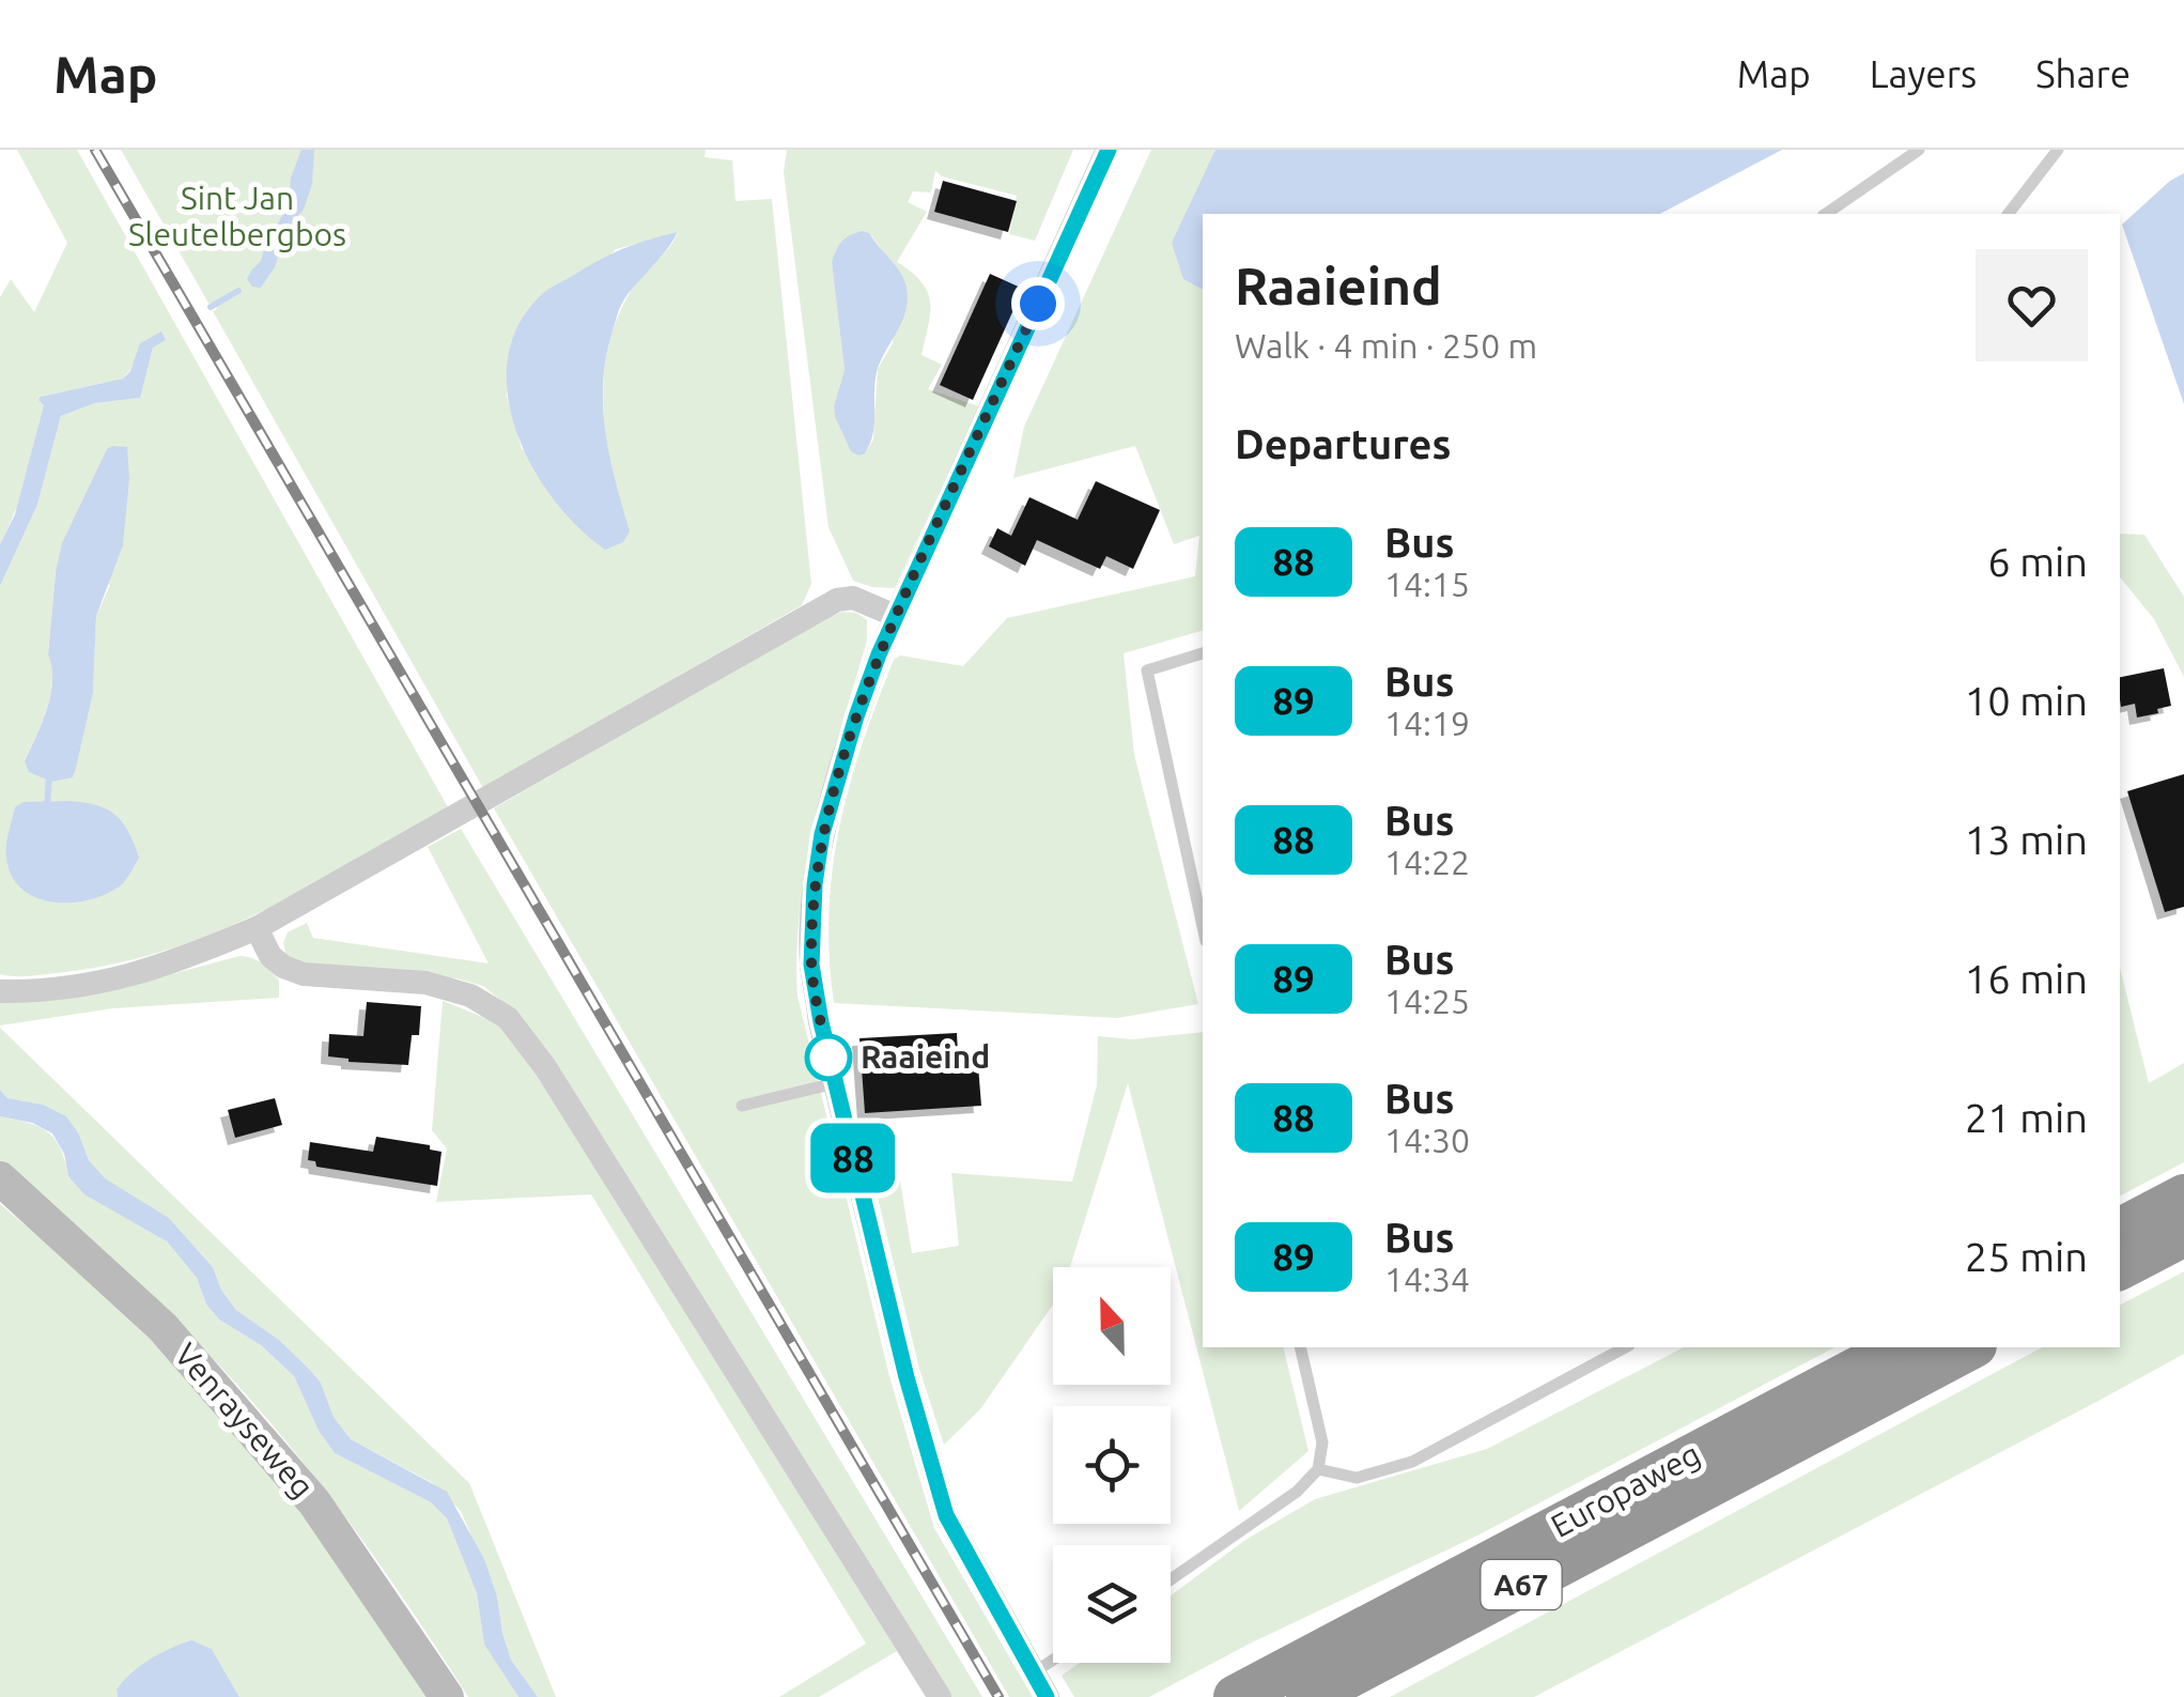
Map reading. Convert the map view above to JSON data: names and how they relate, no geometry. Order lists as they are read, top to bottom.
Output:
{
  "streets": {
    "highway": ["Europaweg", "A67"],
    "main road": ["Venrayseweg"]
  },
  "parks": ["Sint Jan Sleutelbergbos"],
  "places": ["Raaieind"],
  "lines": ["bus line 88"],
  "north": "top",
  "page": {
    "header": "Map",
    "nav": ["Map", "Layers", "Share"],
    "on_map": "88",
    "heading": [
      ["Raaieind", "Walk · 4 min · 250 m"],
      "Departures"
    ],
    "list": [
      {
        "mark": "88",
        "name": "Bus",
        "note": "14:15",
        "value": "6 min"
      },
      {
        "mark": "89",
        "name": "Bus",
        "note": "14:19",
        "value": "10 min"
      },
      {
        "mark": "88",
        "name": "Bus",
        "note": "14:22",
        "value": "13 min"
      },
      {
        "mark": "89",
        "name": "Bus",
        "note": "14:25",
        "value": "16 min"
      },
      {
        "mark": "88",
        "name": "Bus",
        "note": "14:30",
        "value": "21 min"
      },
      {
        "mark": "89",
        "name": "Bus",
        "note": "14:34",
        "value": "25 min"
      }
    ]
  }
}
